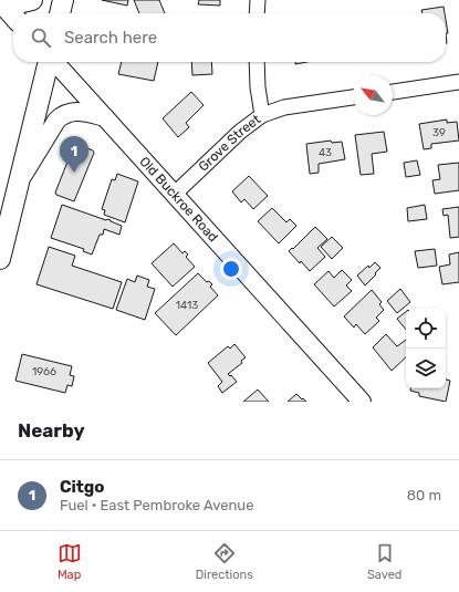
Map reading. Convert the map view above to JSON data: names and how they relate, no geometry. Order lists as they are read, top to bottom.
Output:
{
  "streets": {
    "street": ["Grove Street", "Old Buckroe Road"]
  },
  "crossings": [
    ["Grove Street", "Old Buckroe Road"]
  ],
  "house_numbers": [
    "39",
    "43",
    "1413",
    "1966"
  ],
  "north": "top left",
  "page": {
    "search": "Search here",
    "pins": "1",
    "heading": "Nearby",
    "list": [
      {
        "mark": "1",
        "name": "Citgo",
        "note": "Fuel · East Pembroke Avenue",
        "value": "80 m"
      }
    ],
    "nav": ["Map", "Directions", "Saved"]
  }
}
